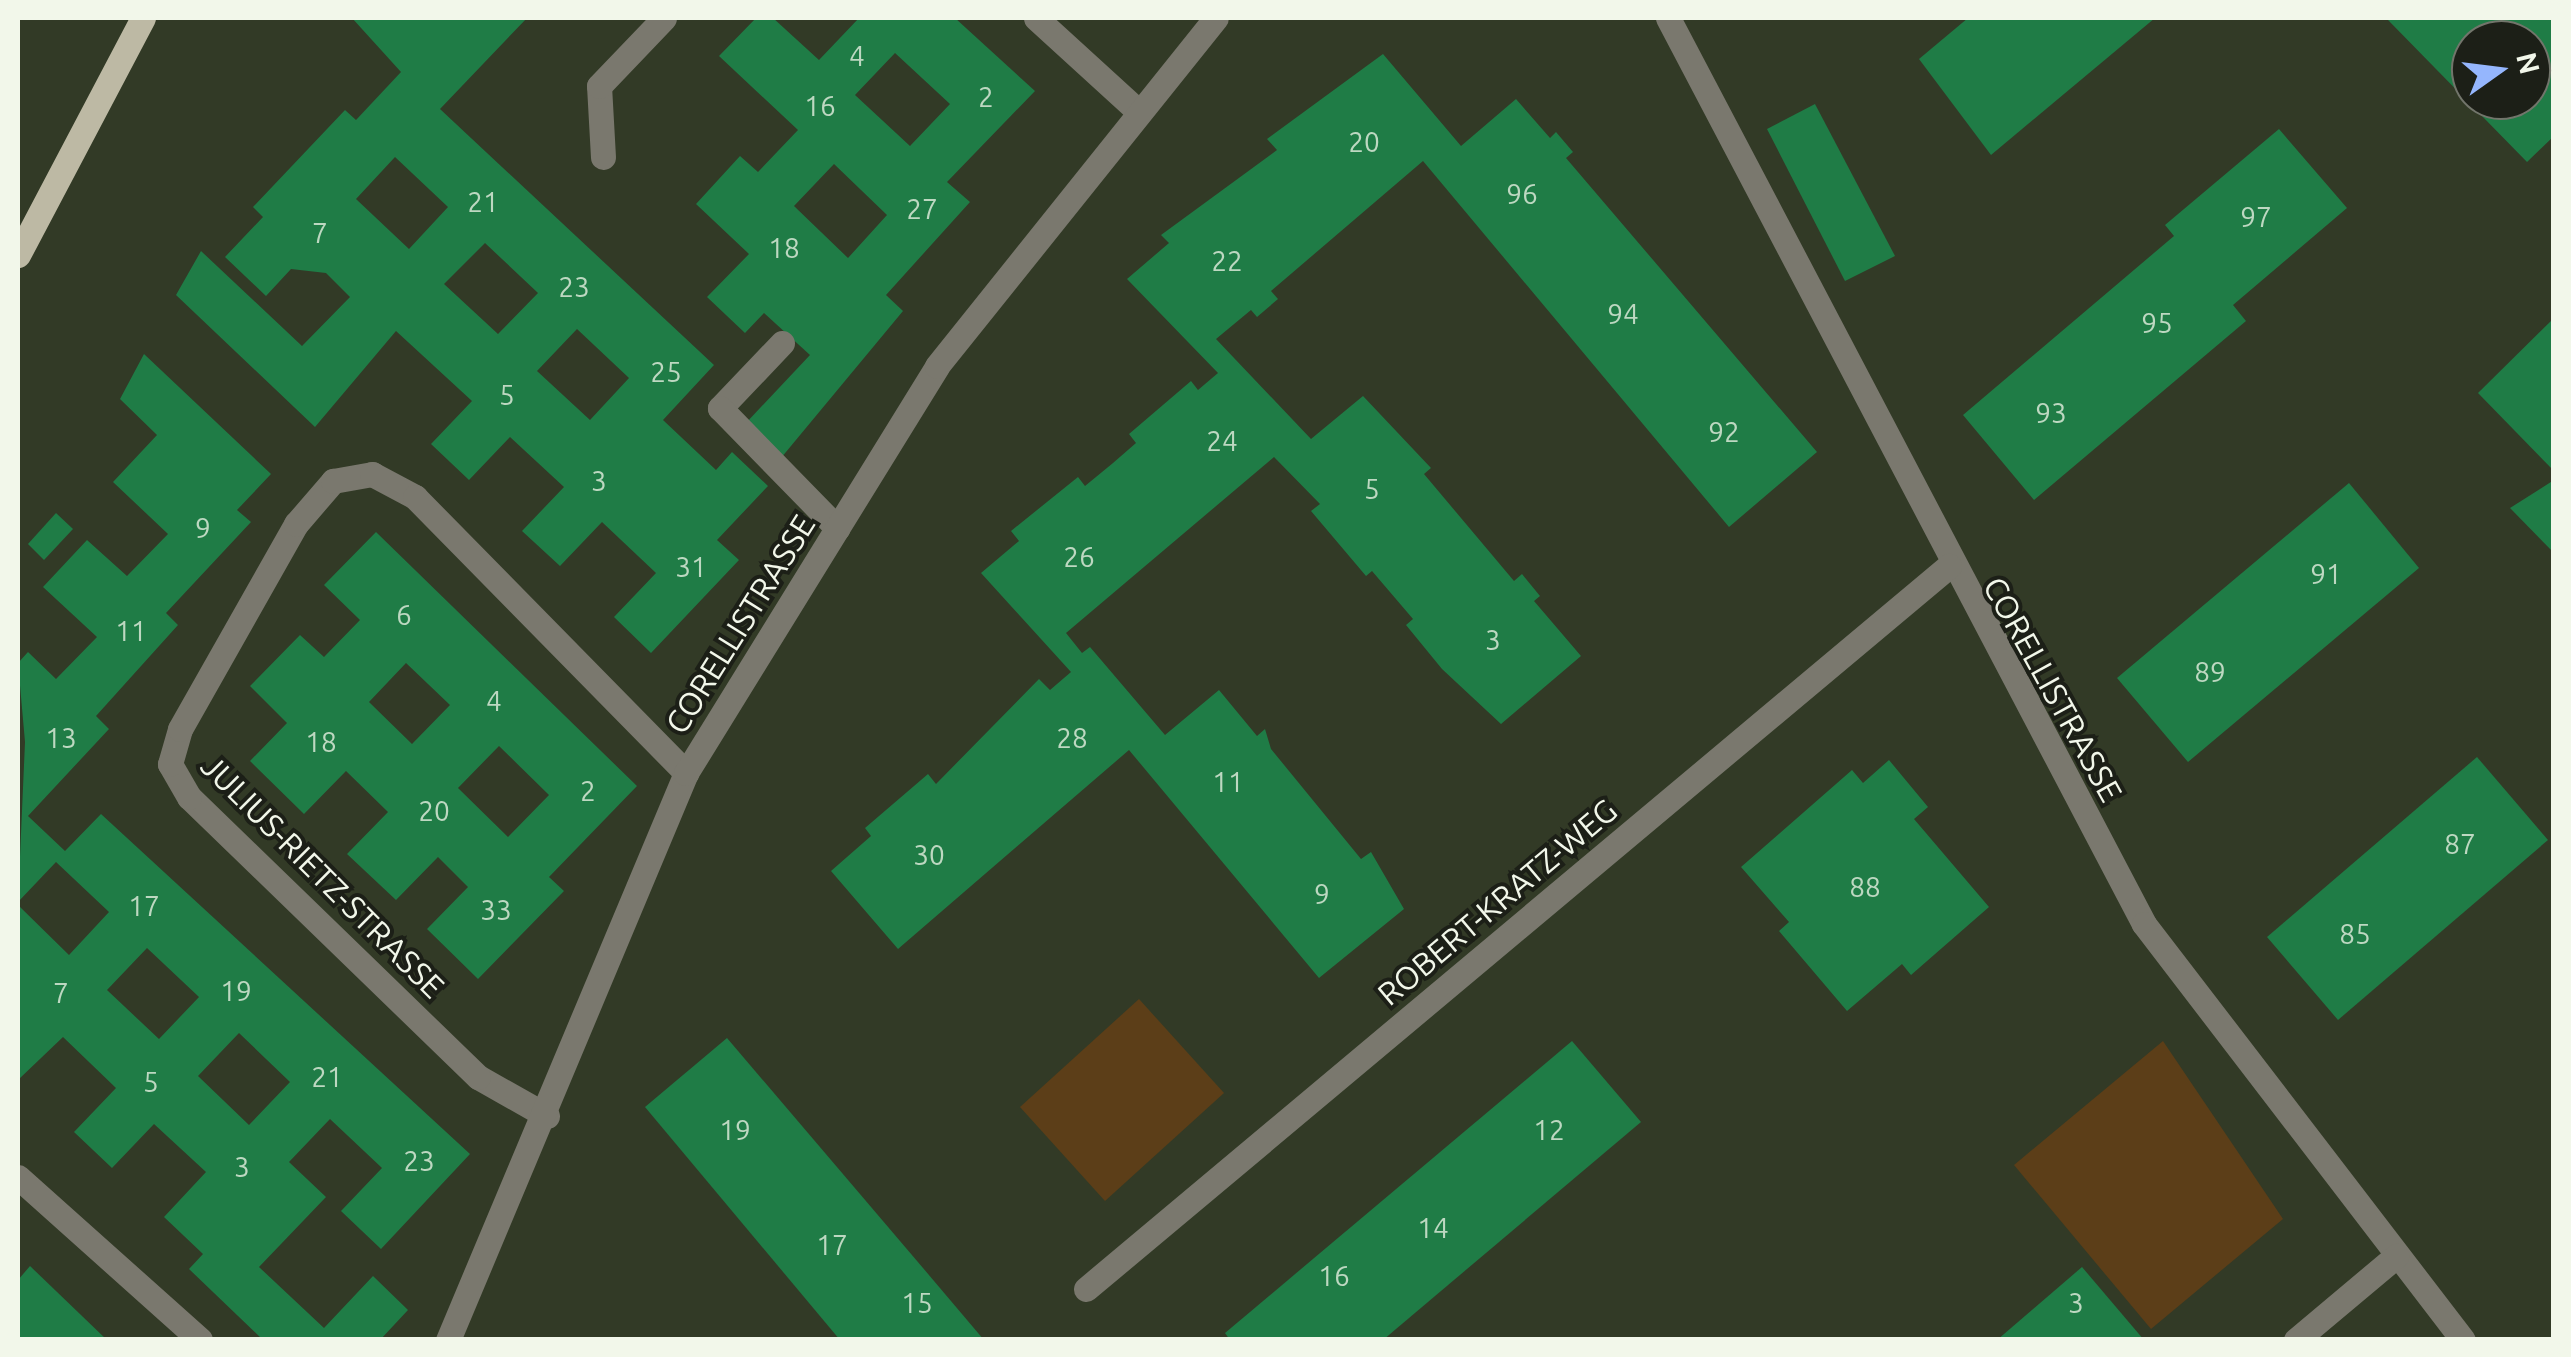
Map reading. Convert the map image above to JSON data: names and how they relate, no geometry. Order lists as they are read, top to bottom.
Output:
{
  "streets": {
    "street": ["CORELLISTRASSE", "JULIUS-RIETZ-STRASSE", "ROBERT-KRATZ-WEG"]
  },
  "crossings": [
    ["CORELLISTRASSE", "JULIUS-RIETZ-STRASSE"],
    ["CORELLISTRASSE", "ROBERT-KRATZ-WEG"]
  ],
  "house_numbers": [
    "4",
    "2",
    "16",
    "20",
    "96",
    "21",
    "27",
    "97",
    "7",
    "18",
    "22",
    "23",
    "94",
    "95",
    "25",
    "5",
    "93",
    "92",
    "24",
    "3",
    "5",
    "9",
    "26",
    "31",
    "91",
    "6",
    "11",
    "3",
    "89",
    "4",
    "13",
    "28",
    "18",
    "11",
    "2",
    "20",
    "87",
    "30",
    "88",
    "9",
    "17",
    "33",
    "85",
    "19",
    "7",
    "21",
    "5",
    "19",
    "12",
    "23",
    "3",
    "14",
    "17",
    "16",
    "15",
    "3"
  ],
  "north": "right"
}
